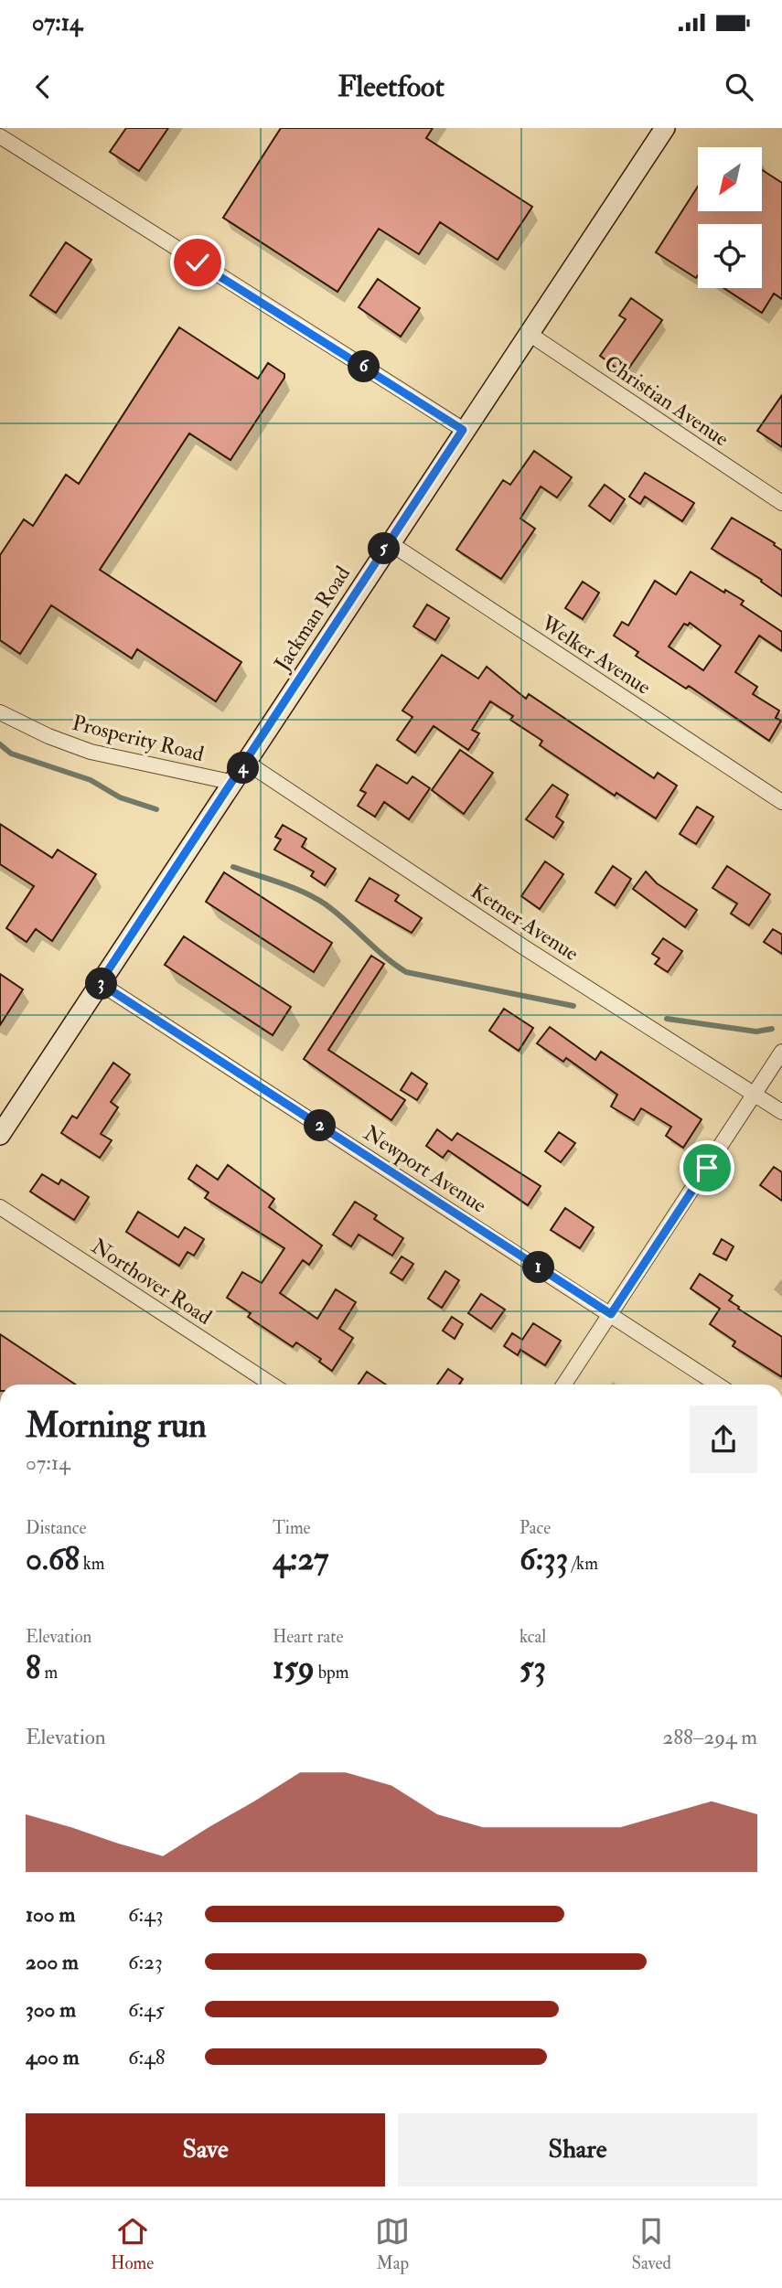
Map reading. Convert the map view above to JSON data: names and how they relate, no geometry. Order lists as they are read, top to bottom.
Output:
{
  "streets": {
    "main road": ["Jackman Road"],
    "street": [
      "Christian Avenue",
      "Welker Avenue",
      "Prosperity Road",
      "Ketner Avenue",
      "Newport Avenue",
      "Northover Road"
    ]
  },
  "crossings": [
    ["Christian Avenue", "Jackman Road"],
    ["Jackman Road", "Welker Avenue"],
    ["Jackman Road", "Prosperity Road"],
    ["Jackman Road", "Ketner Avenue"],
    ["Jackman Road", "Newport Avenue"]
  ],
  "north": "bottom left",
  "page": {
    "status": "07:14",
    "header": "Fleetfoot",
    "pins": [
      "6",
      "5",
      "4",
      "3",
      "2",
      "1"
    ],
    "heading": ["Morning run", "07:14"],
    "stats": [
      ["Distance", "0.68 km"],
      ["Time", "4:27"],
      ["Pace", "6:33 /km"],
      ["Elevation", "8 m"],
      ["Heart rate", "159 bpm"],
      ["kcal", "53"]
    ],
    "chart": ["Elevation", "288–294 m"],
    "list": [
      {
        "name": "100 m",
        "note": "6:43"
      },
      {
        "name": "200 m",
        "note": "6:23"
      },
      {
        "name": "300 m",
        "note": "6:45"
      },
      {
        "name": "400 m",
        "note": "6:48"
      }
    ],
    "buttons": ["Save", "Share"],
    "tabs": ["Home", "Map", "Saved"]
  }
}
